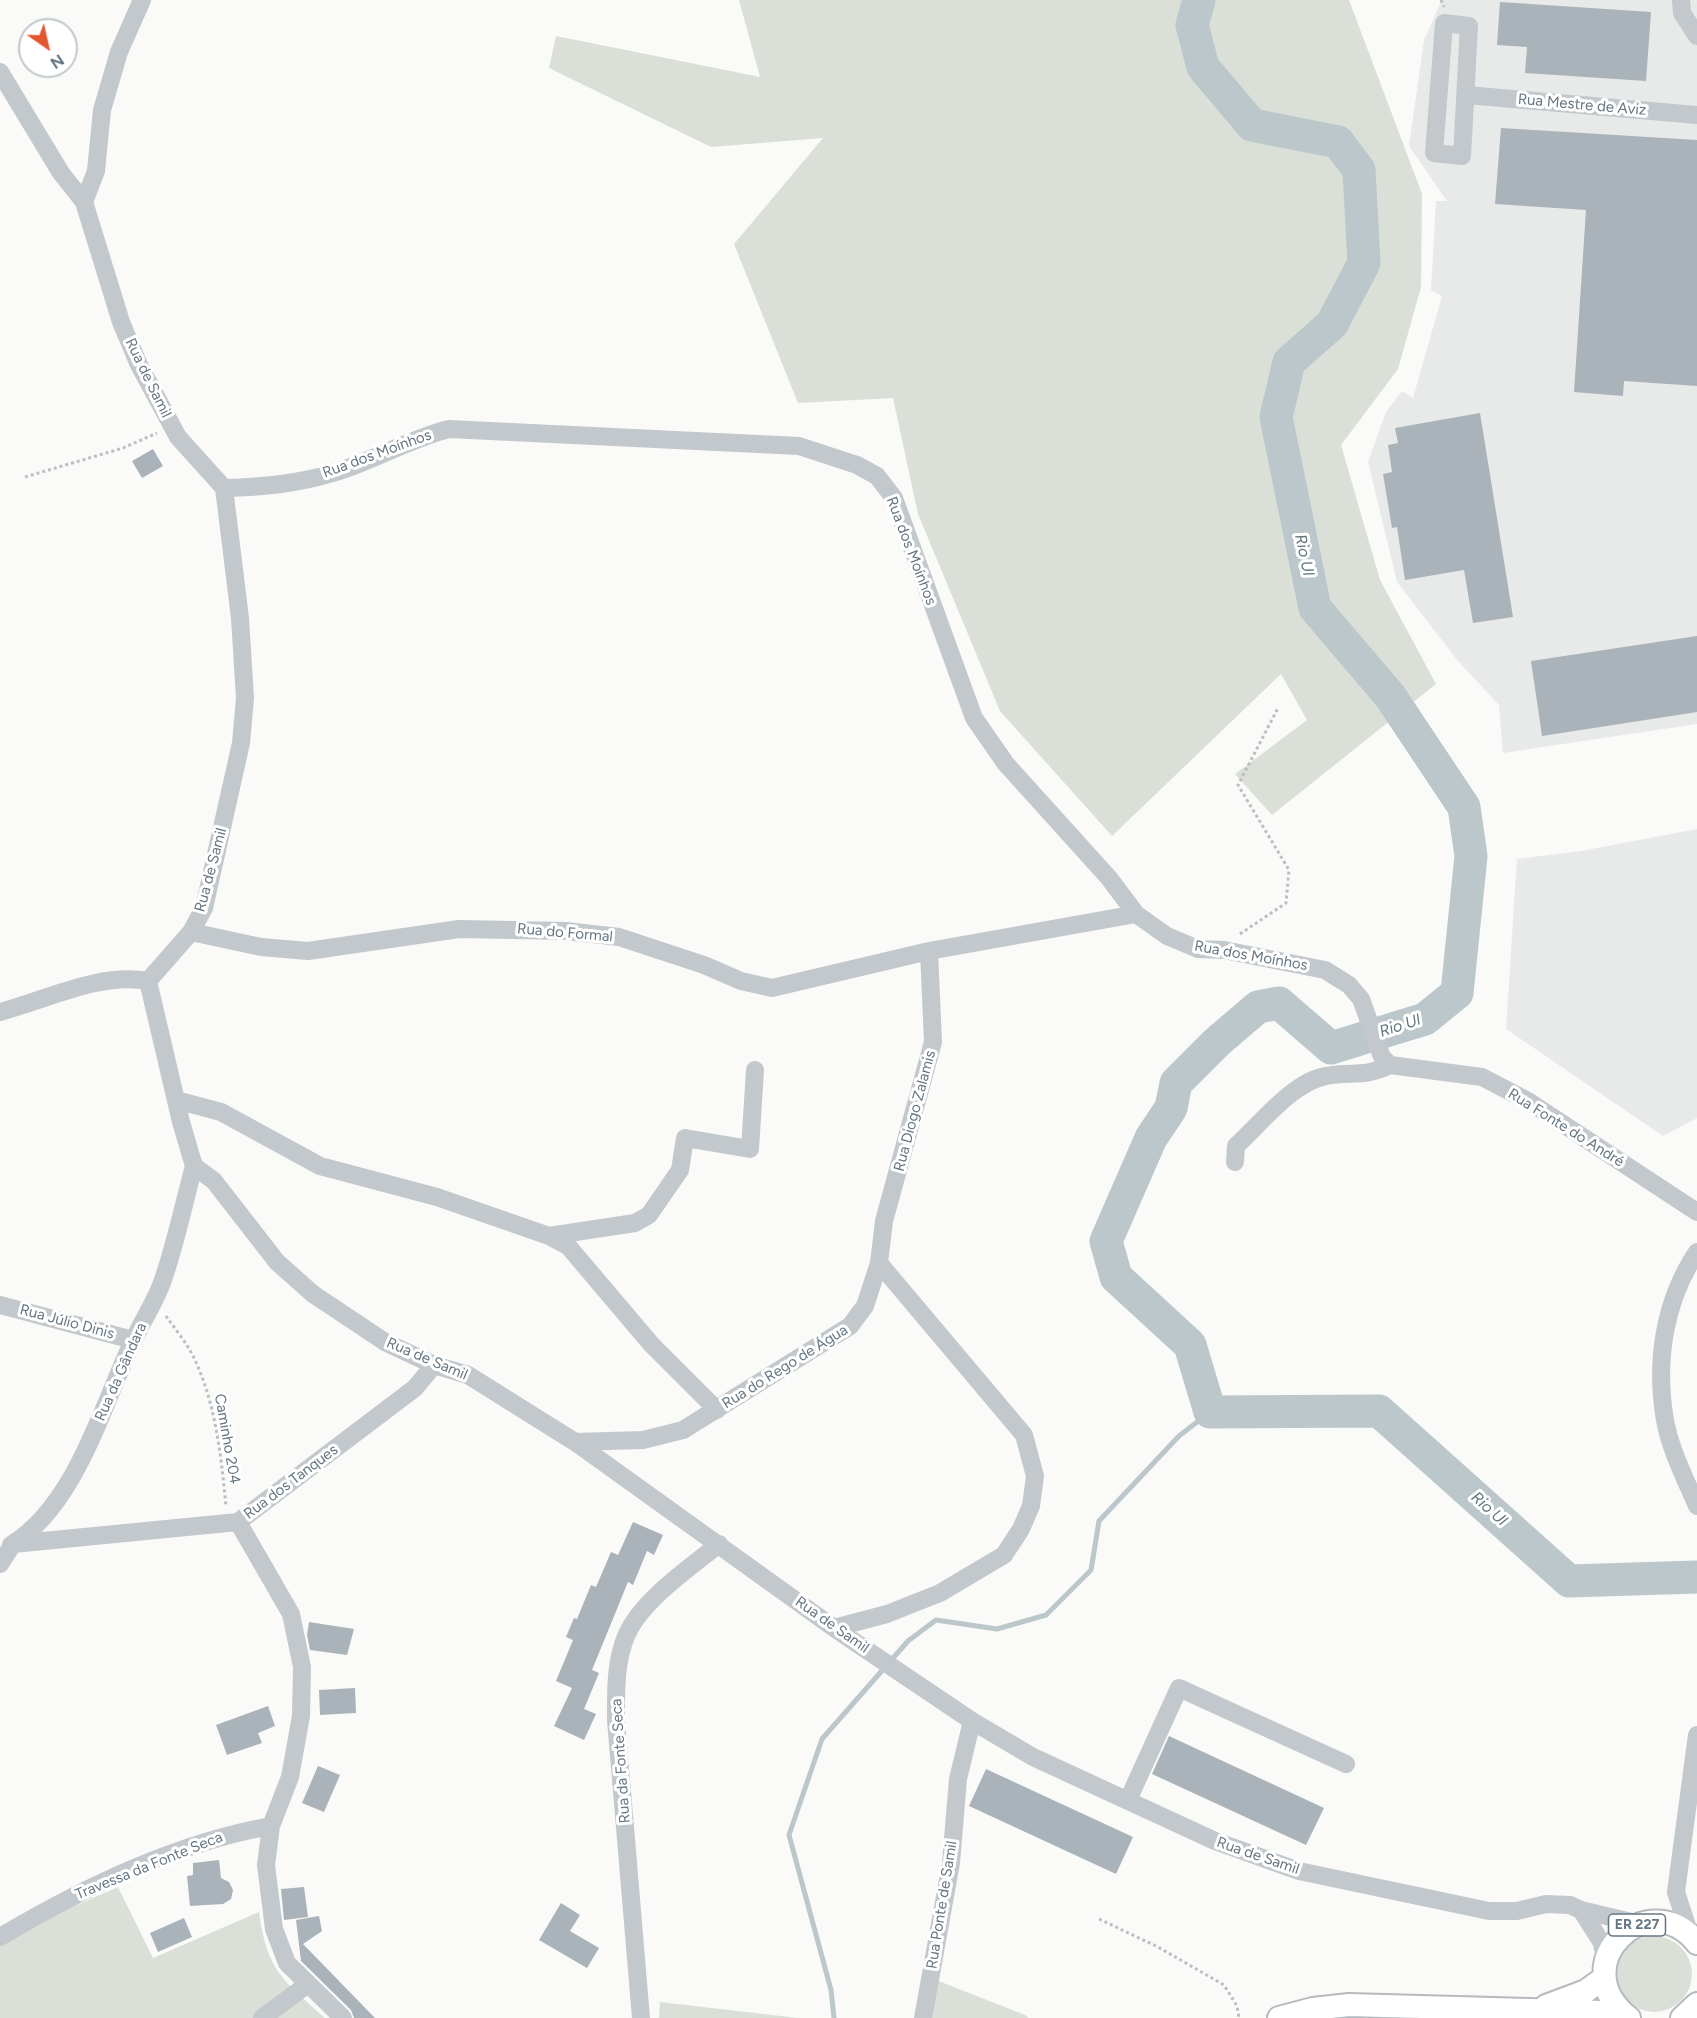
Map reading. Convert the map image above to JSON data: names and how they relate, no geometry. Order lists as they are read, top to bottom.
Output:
{
  "streets": {
    "main road": ["ER 227"],
    "street": [
      "Rua Mestre de Aviz",
      "Rua de Samil",
      "Rua dos Moínhos",
      "Rua do Formal",
      "Rua Diogo Zalamis",
      "Rua Fonte do André",
      "Rua Júlio Dinis",
      "Rua do Rego de Água",
      "Rua da Gândara",
      "Rua dos Tanques",
      "Rua da Fonte Seca",
      "Travessa da Fonte Seca",
      "Rua Ponte de Samil"
    ],
    "path": ["Caminho 204"]
  },
  "crossings": [
    ["Rua de Samil", "Rua dos Moínhos"],
    ["Rua de Samil", "Rua do Formal"],
    ["Rua de Samil", "Rua da Gândara"],
    ["Rua de Samil", "Rua dos Tanques"],
    ["Rua de Samil", "Rua da Fonte Seca"],
    ["Rua de Samil", "Rua Ponte de Samil"],
    ["Rua de Samil", "ER 227"],
    ["Rua dos Moínhos", "Rua Fonte do André"],
    ["Rua do Formal", "Rua Diogo Zalamis"],
    ["Rua Diogo Zalamis", "Rua do Rego de Água"],
    ["Rua Júlio Dinis", "Rua da Gândara"],
    ["Rua da Gândara", "Caminho 204"],
    ["Rua da Gândara", "Rua dos Tanques"],
    ["Caminho 204", "Rua dos Tanques"]
  ],
  "water": ["Rio Ul"],
  "north": "bottom right"
}
